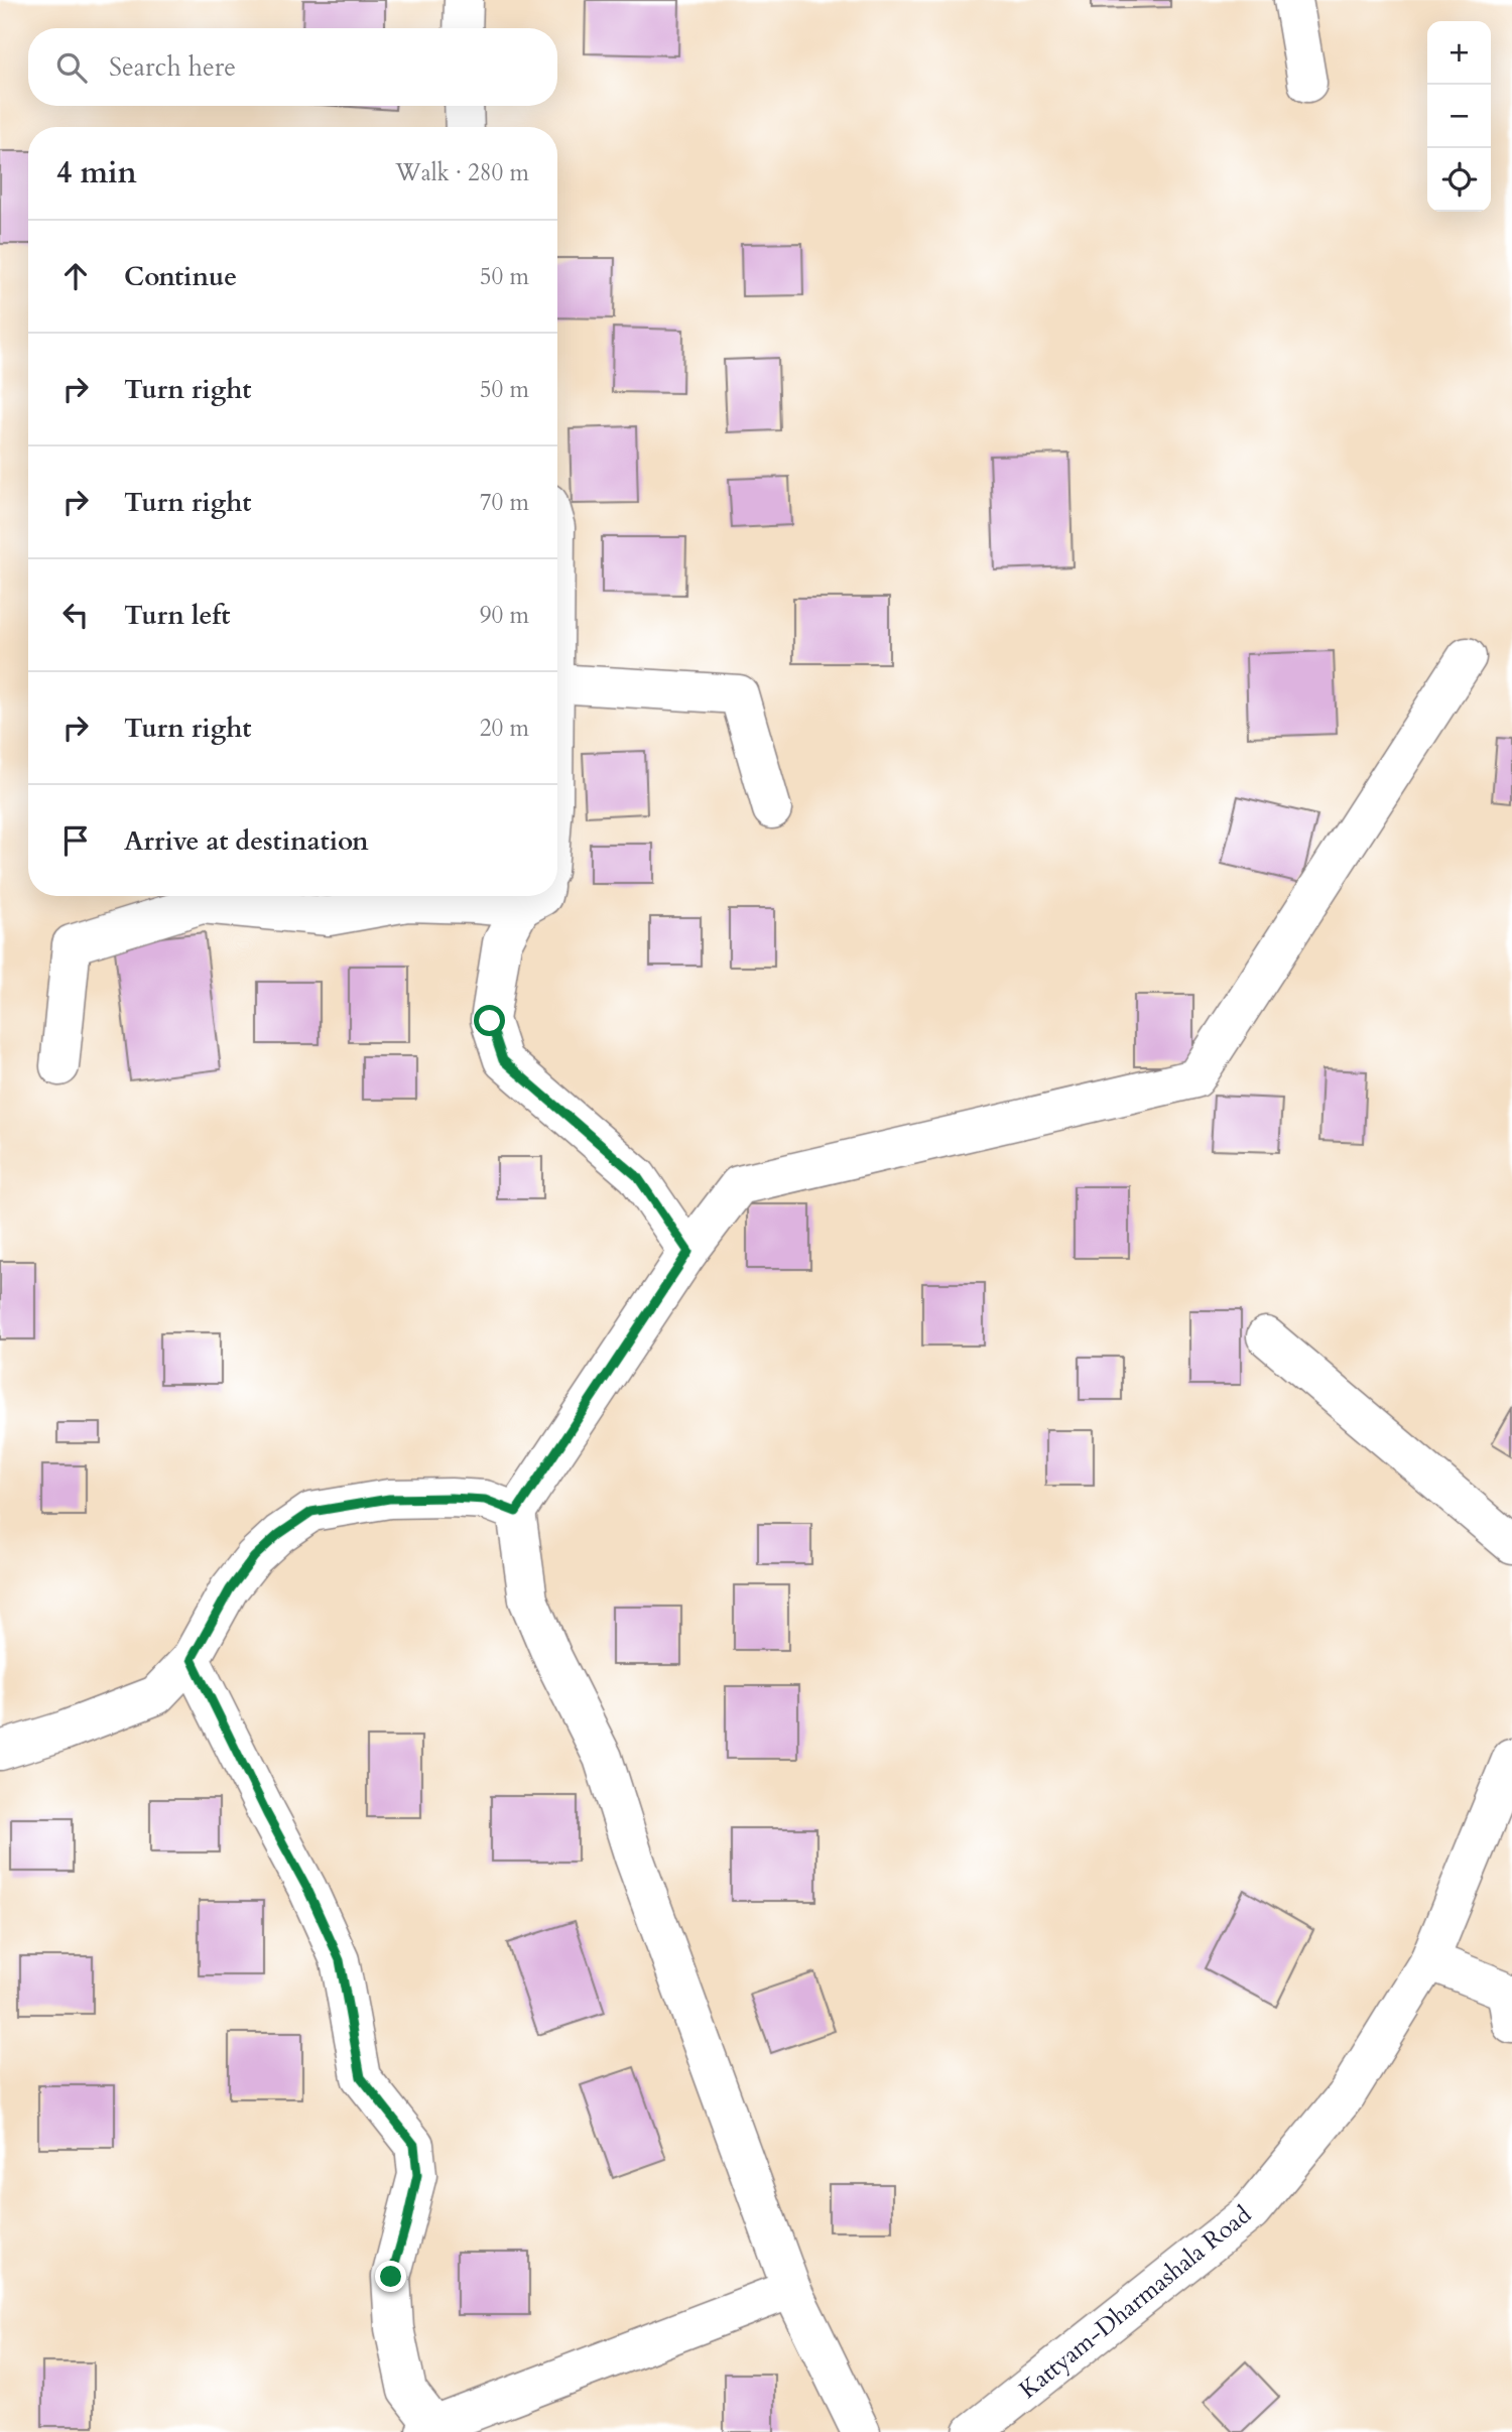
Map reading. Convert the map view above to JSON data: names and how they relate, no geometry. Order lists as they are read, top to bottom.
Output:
{
  "streets": {
    "street": ["Kattyam-Dharmashala Road"]
  },
  "page": {
    "map_buttons": ["+", "−"],
    "search": "Search here",
    "heading": ["4 min", "Walk · 280 m"],
    "list": [
      ["Continue", "50 m"],
      ["Turn right", "50 m"],
      ["Turn right", "70 m"],
      ["Turn left", "90 m"],
      ["Turn right", "20 m"],
      "Arrive at destination"
    ]
  }
}
